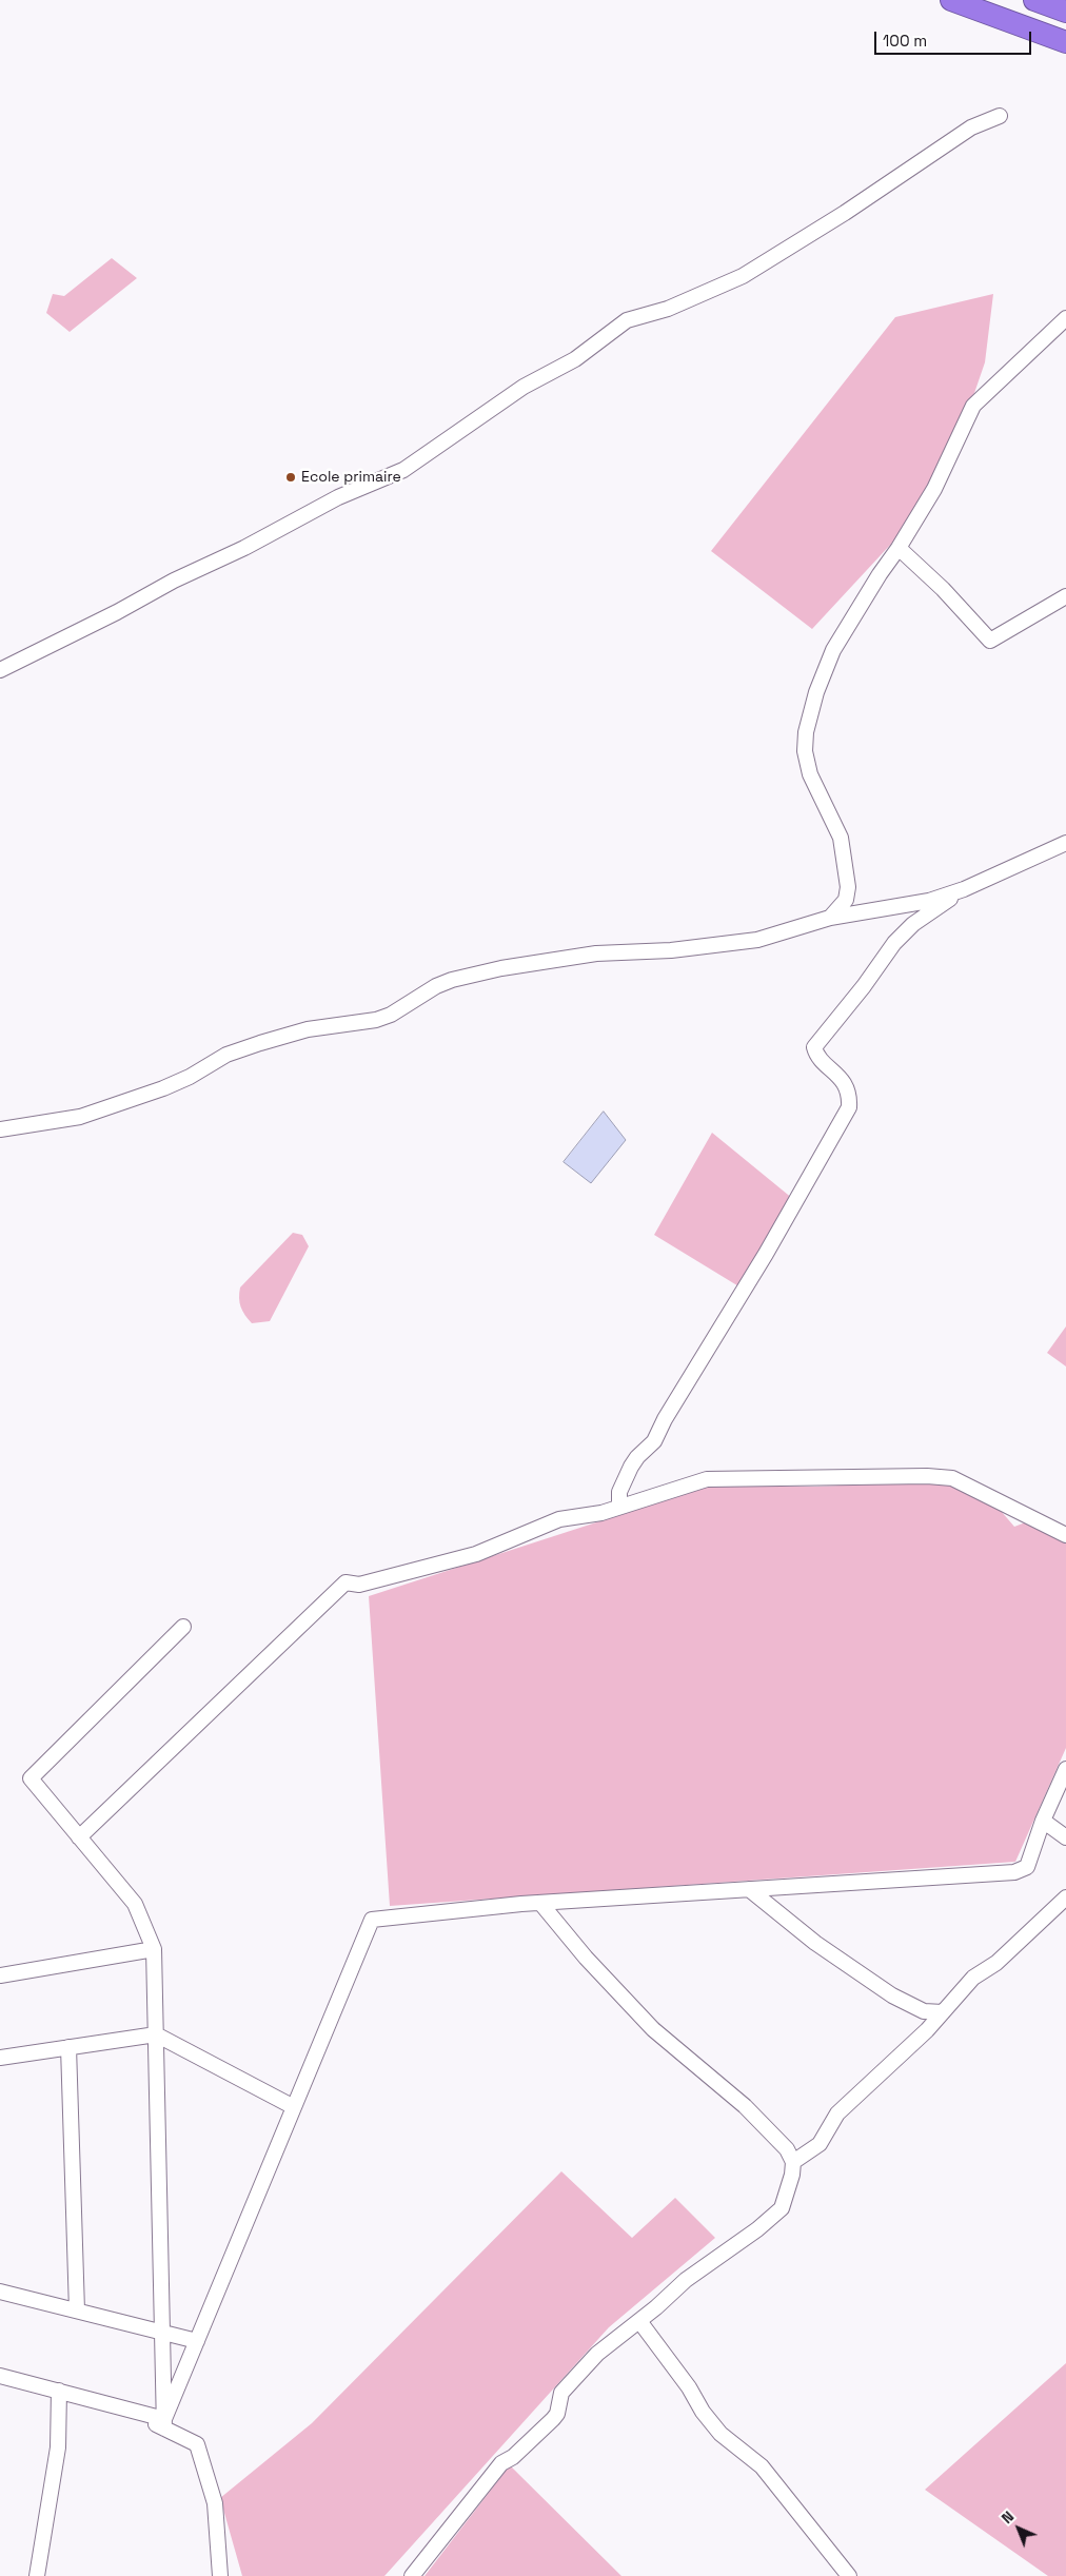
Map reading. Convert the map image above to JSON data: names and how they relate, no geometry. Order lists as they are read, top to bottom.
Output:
{
  "places": ["Ecole primaire"],
  "scale_bar": "100 m",
  "north": "top left"
}
